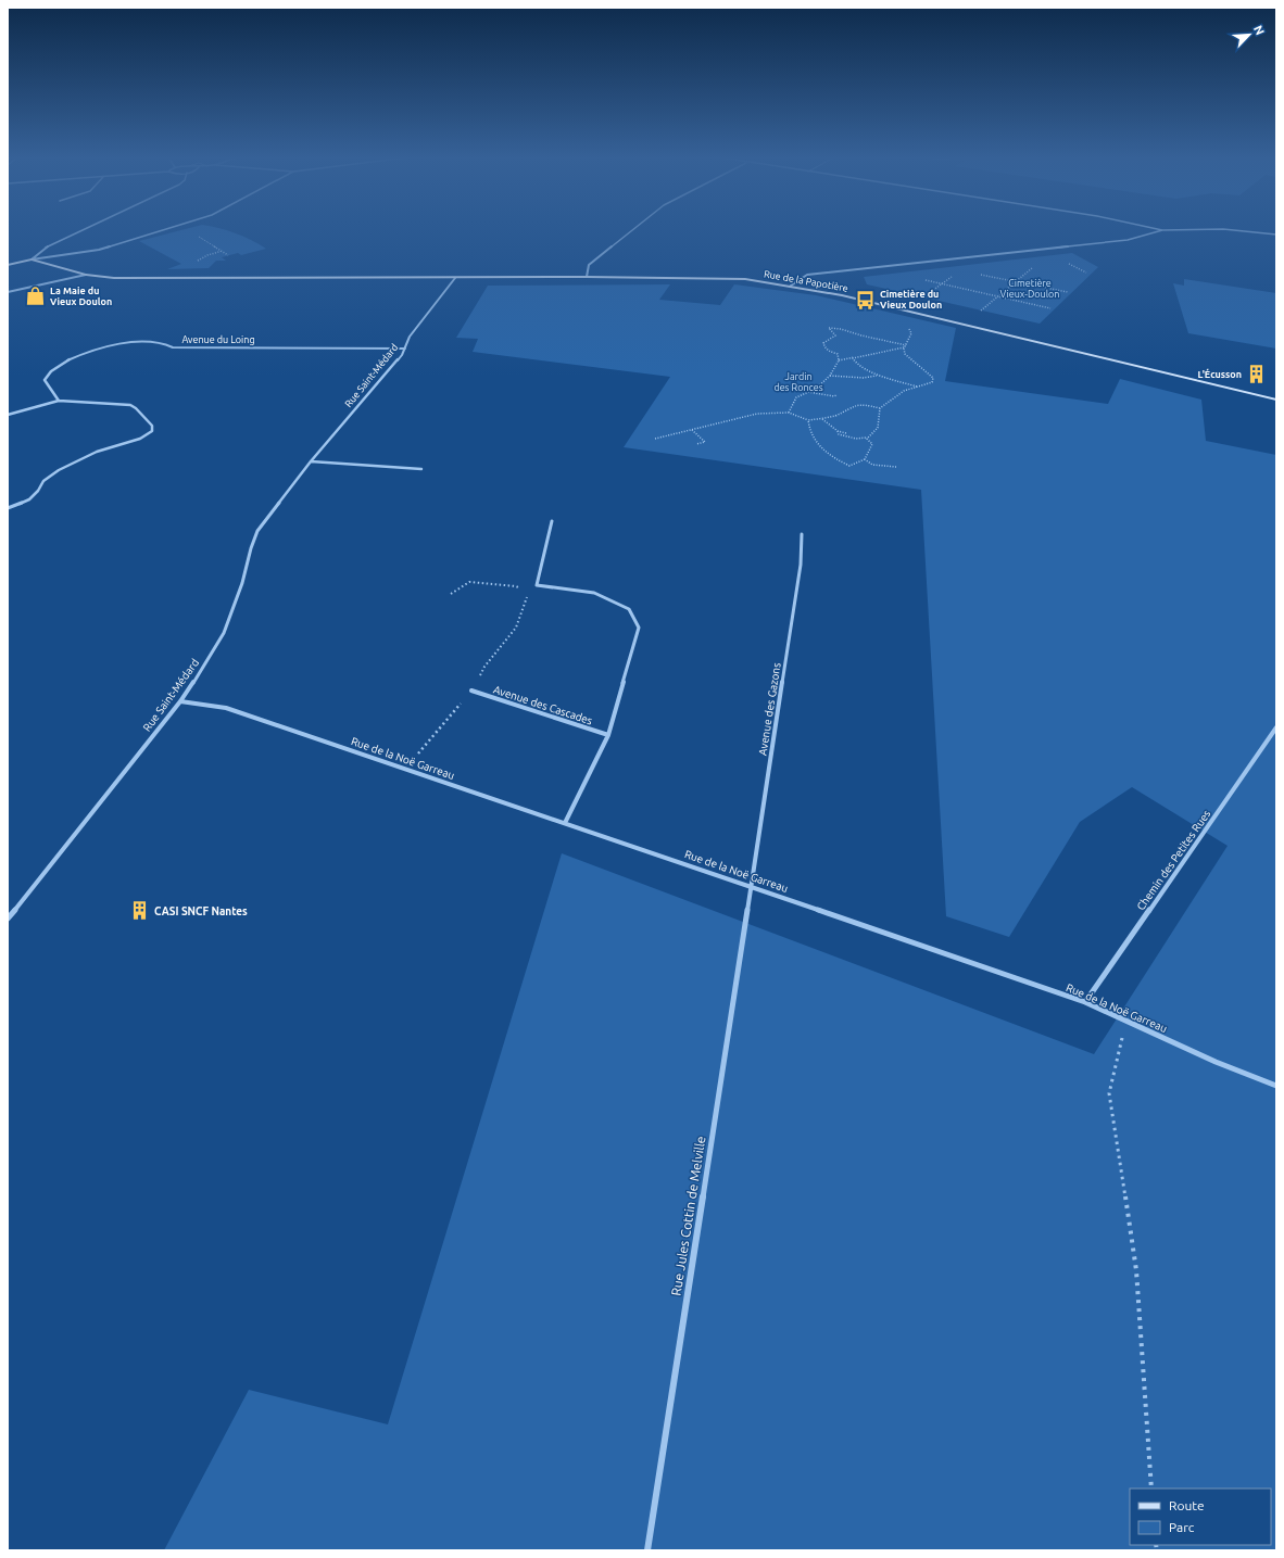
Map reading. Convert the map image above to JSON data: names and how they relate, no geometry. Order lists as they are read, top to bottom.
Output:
{
  "streets": {
    "street": [
      "Rue de la Papotière",
      "Avenue du Loing",
      "Rue Saint-Médard",
      "Avenue des Cascades",
      "Avenue des Gazons",
      "Rue de la Noë Garreau",
      "Chemin des Petites Rues",
      "Rue Jules Cottin de Melville"
    ]
  },
  "crossings": [
    ["Rue de la Papotière", "Rue Saint-Médard"],
    ["Avenue du Loing", "Rue Saint-Médard"],
    ["Rue Saint-Médard", "Rue de la Noë Garreau"],
    ["Avenue des Gazons", "Rue de la Noë Garreau"],
    ["Avenue des Gazons", "Rue Jules Cottin de Melville"],
    ["Rue de la Noë Garreau", "Chemin des Petites Rues"],
    ["Rue de la Noë Garreau", "Rue Jules Cottin de Melville"]
  ],
  "parks": ["Cimetière Vieux-Doulon", "Jardin des Ronces"],
  "places": {
    "shop": ["La Maie du Vieux Doulon"],
    "bus stop": ["Cimetière du Vieux Doulon"],
    "building": ["L'Écusson", "CASI SNCF Nantes"]
  },
  "legend": ["Route", "Parc"],
  "north": "top right"
}
